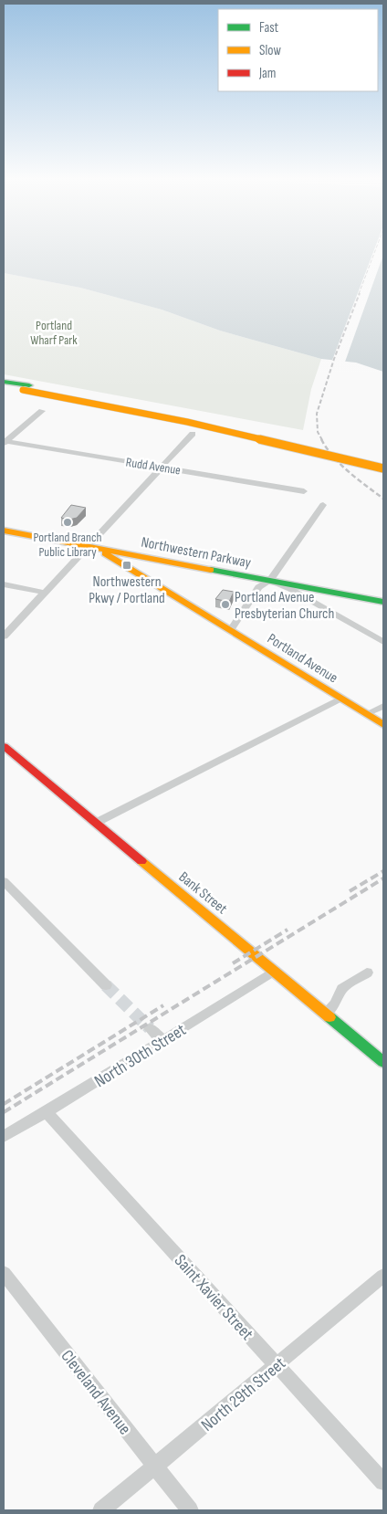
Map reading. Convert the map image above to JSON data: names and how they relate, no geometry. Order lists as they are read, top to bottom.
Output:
{
  "streets": {
    "main road": ["Northwestern Parkway", "Portland Avenue", "Bank Street"],
    "street": [
      "Rudd Avenue",
      "North 30th Street",
      "Saint Xavier Street",
      "Cleveland Avenue",
      "North 29th Street"
    ]
  },
  "crossings": [
    ["Northwestern Parkway", "Portland Avenue"],
    ["Bank Street", "North 30th Street"],
    ["North 30th Street", "Saint Xavier Street"],
    ["Saint Xavier Street", "North 29th Street"],
    ["Cleveland Avenue", "North 29th Street"]
  ],
  "parks": ["Portland Wharf Park"],
  "places": {
    "other": ["Portland Branch Public Library", "Portland Avenue Presbyterian Church"],
    "transit": ["Northwestern Pkwy / Portland"]
  },
  "legend": ["Fast", "Slow", "Jam"]
}
